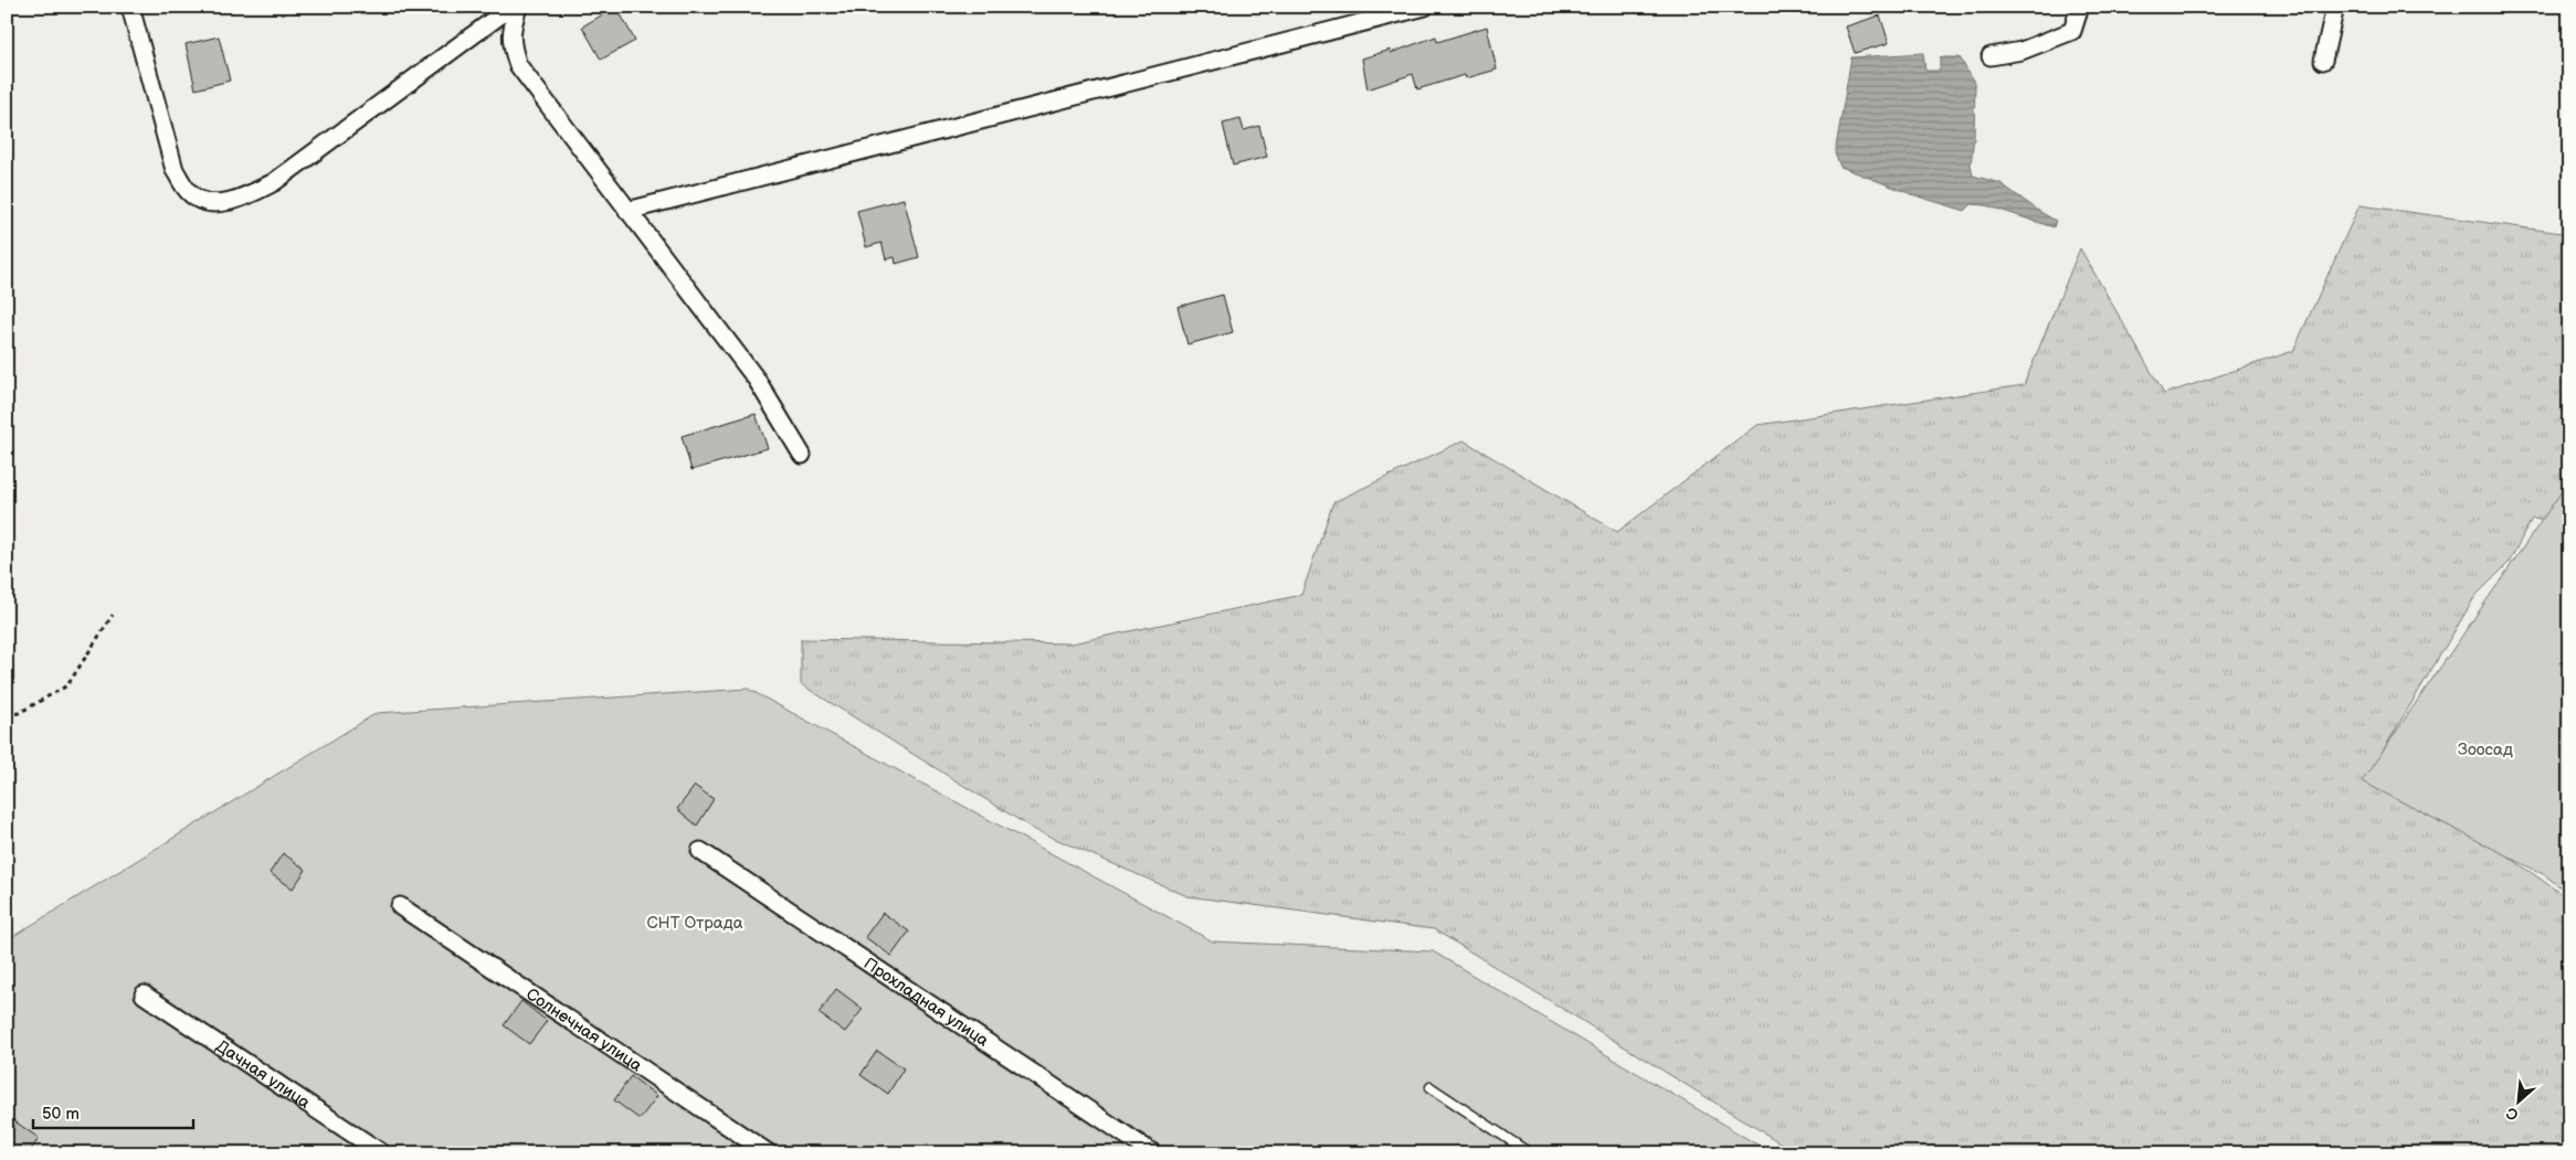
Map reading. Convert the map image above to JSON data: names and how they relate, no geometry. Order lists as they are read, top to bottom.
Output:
{
  "streets": {
    "street": ["Прохладная улица", "Солнечная улица", "Дачная улица"]
  },
  "parks": ["Зоосад", "СНТ Отрада"],
  "scale_bar": "50 m",
  "north": "bottom left"
}
